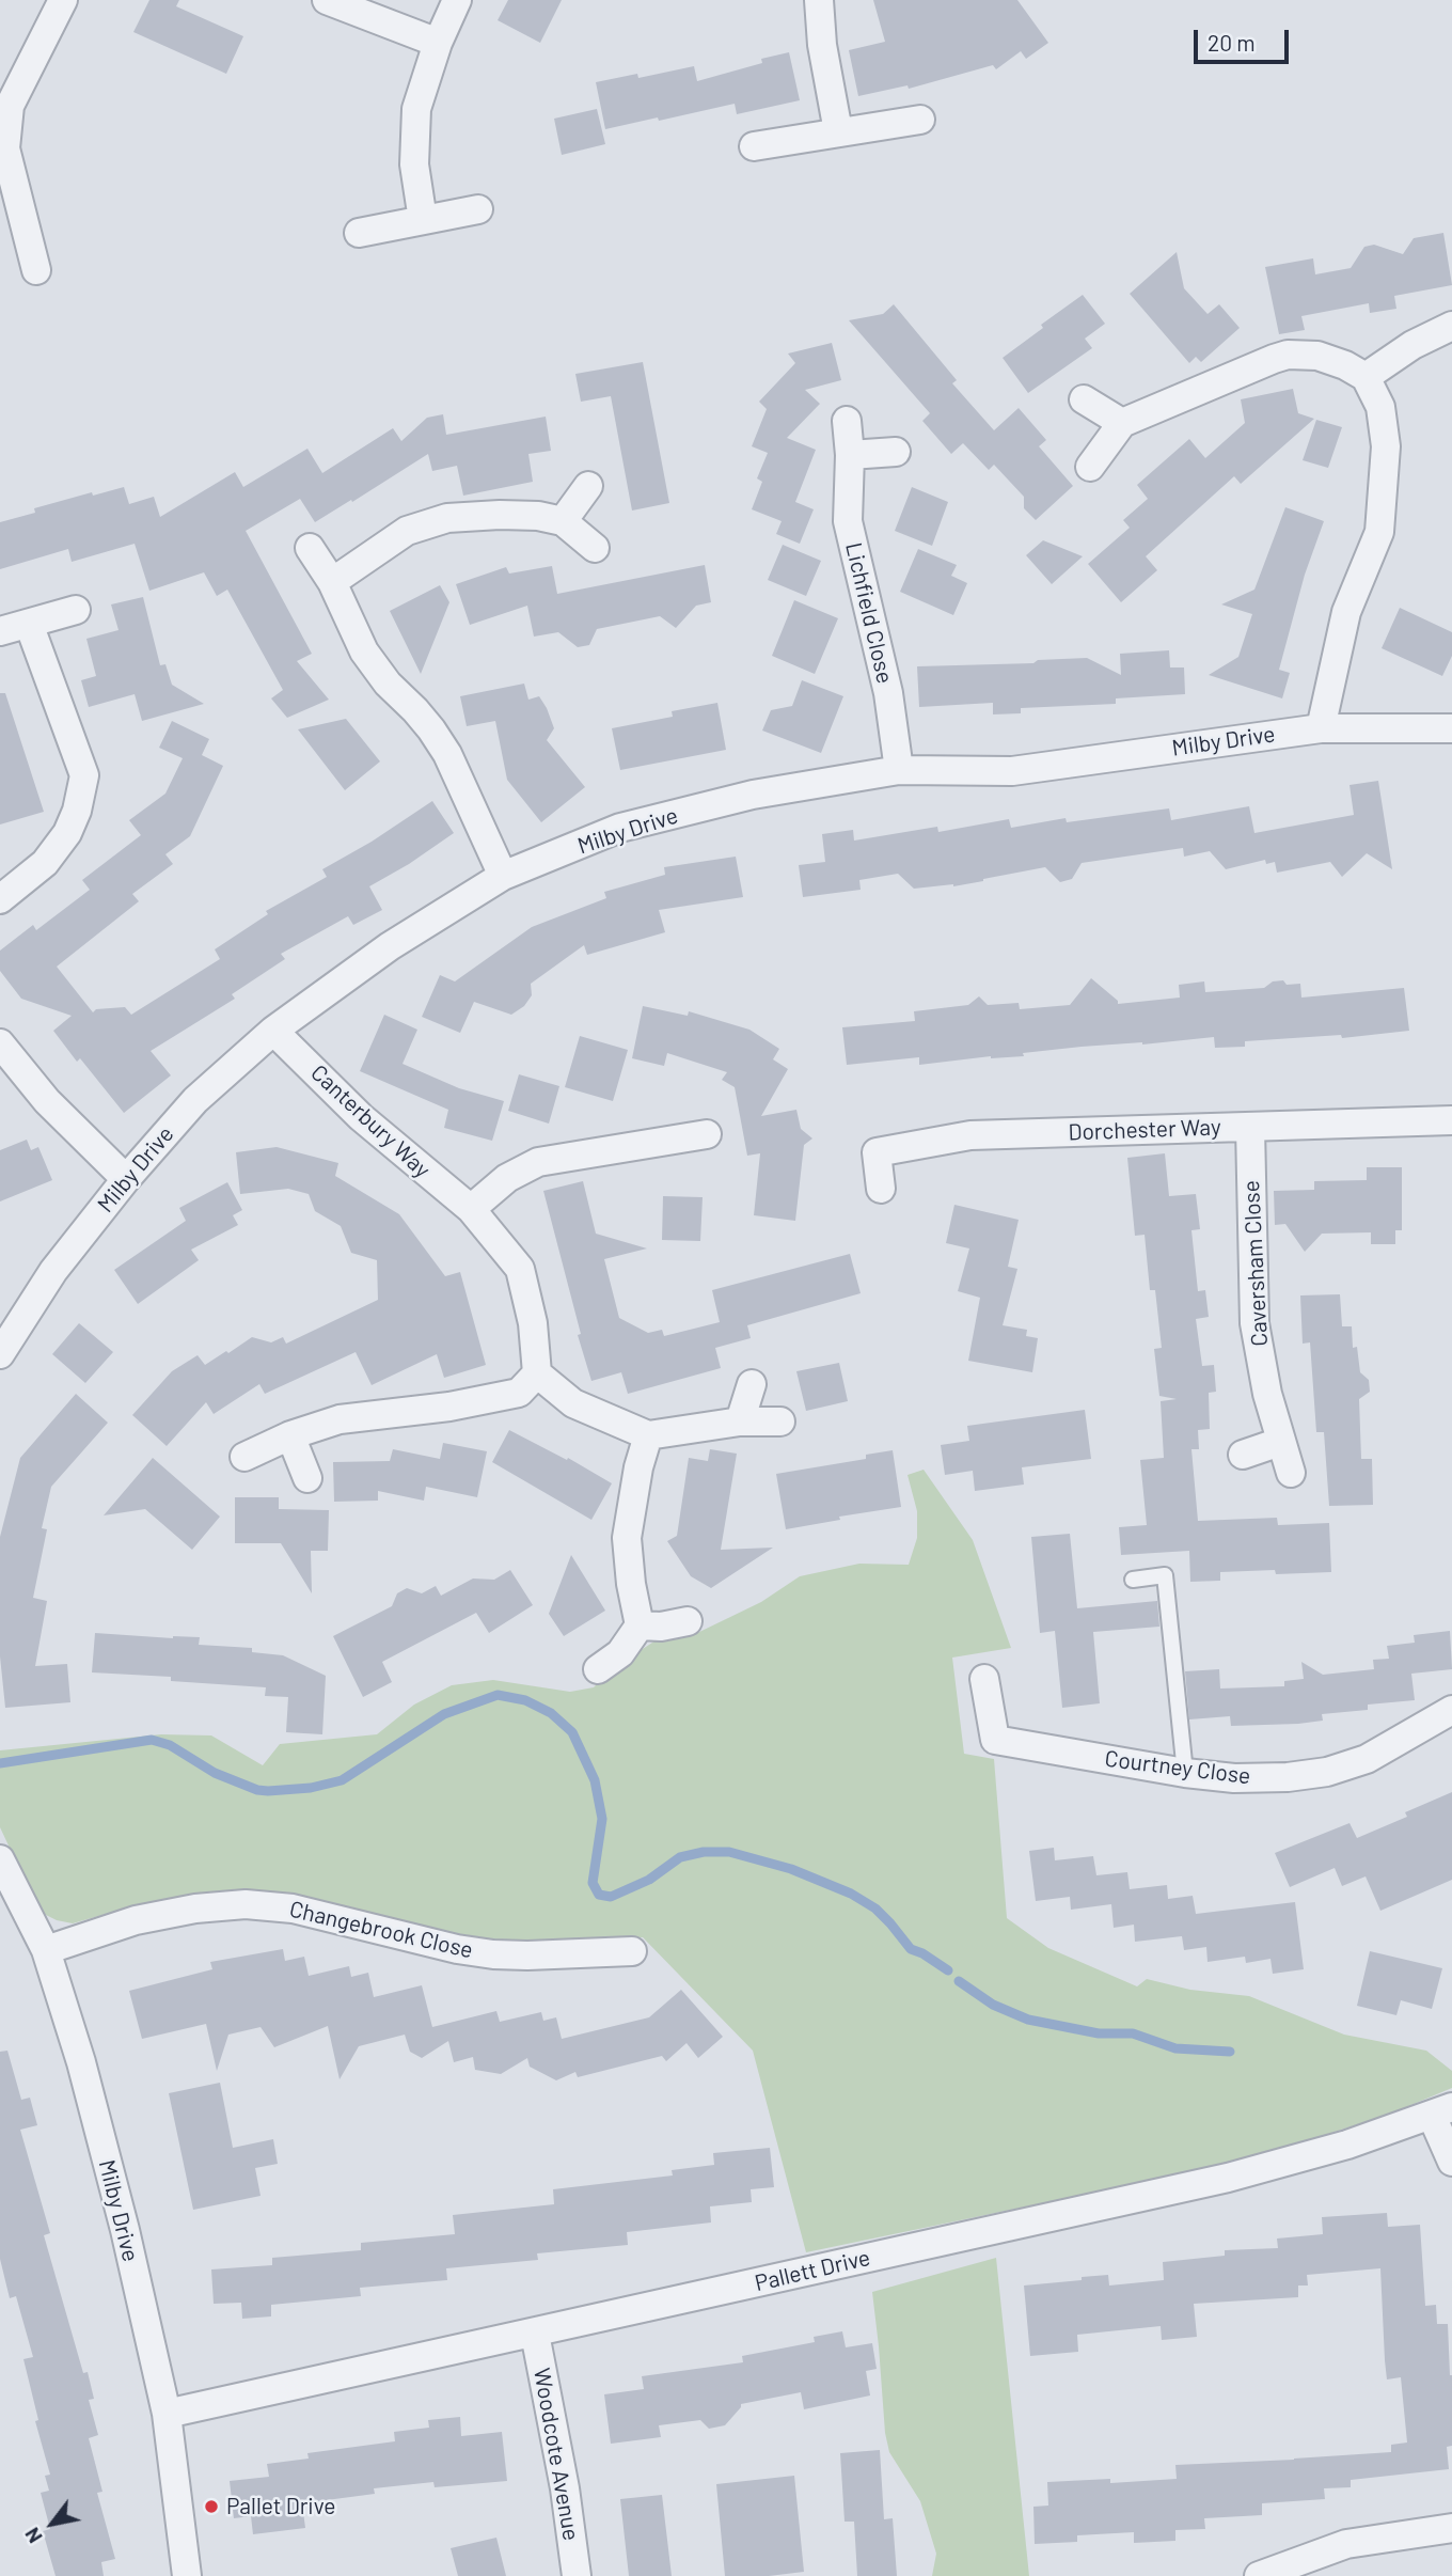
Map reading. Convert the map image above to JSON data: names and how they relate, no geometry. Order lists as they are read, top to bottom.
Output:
{
  "streets": {
    "street": [
      "Lichfield Close",
      "Milby Drive",
      "Canterbury Way",
      "Dorchester Way",
      "Caversham Close",
      "Courtney Close",
      "Changebrook Close",
      "Pallett Drive",
      "Woodcote Avenue"
    ]
  },
  "crossings": [
    ["Lichfield Close", "Milby Drive"],
    ["Milby Drive", "Canterbury Way"],
    ["Milby Drive", "Changebrook Close"],
    ["Milby Drive", "Pallett Drive"],
    ["Dorchester Way", "Caversham Close"],
    ["Pallett Drive", "Woodcote Avenue"]
  ],
  "places": ["Pallet Drive"],
  "scale_bar": "20 m",
  "north": "bottom left"
}
